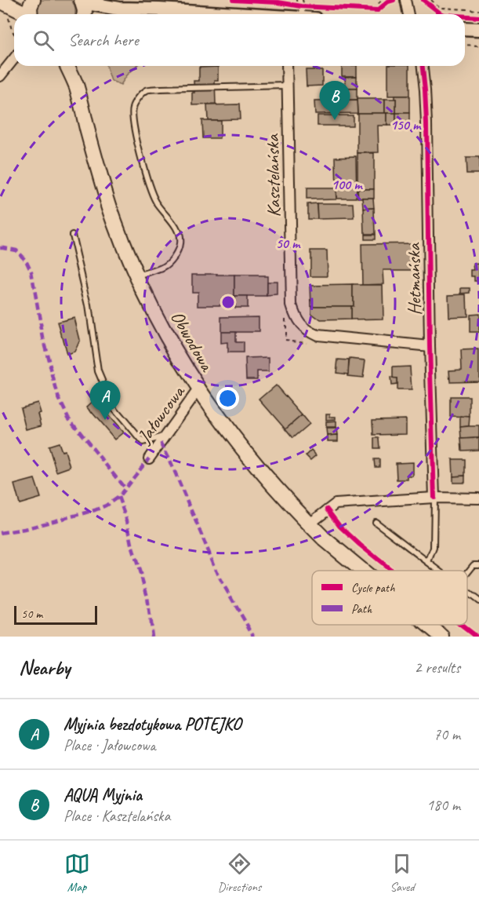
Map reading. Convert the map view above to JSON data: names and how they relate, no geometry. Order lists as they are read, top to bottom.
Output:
{
  "streets": {
    "main road": ["Obwodowa"],
    "street": ["Kasztelańska", "Hetmańska", "Jałowcowa"]
  },
  "crossings": [
    ["Kasztelańska", "Hetmańska"],
    ["Obwodowa", "Jałowcowa"]
  ],
  "legend": ["Cycle path", "Path"],
  "scale_bar": "50 m",
  "page": {
    "search": "Search here",
    "pins": ["B", "A"],
    "scale": "50 m",
    "heading": ["Nearby", "2 results"],
    "list": [
      {
        "mark": "A",
        "name": "Myjnia bezdotykowa POTEJKO",
        "note": "Place · Jałowcowa",
        "value": "70 m"
      },
      {
        "mark": "B",
        "name": "AQUA Myjnia",
        "note": "Place · Kasztelańska",
        "value": "180 m"
      }
    ],
    "nav": ["Map", "Directions", "Saved"]
  },
  "rings": ["150 m", "100 m", "50 m"]
}
